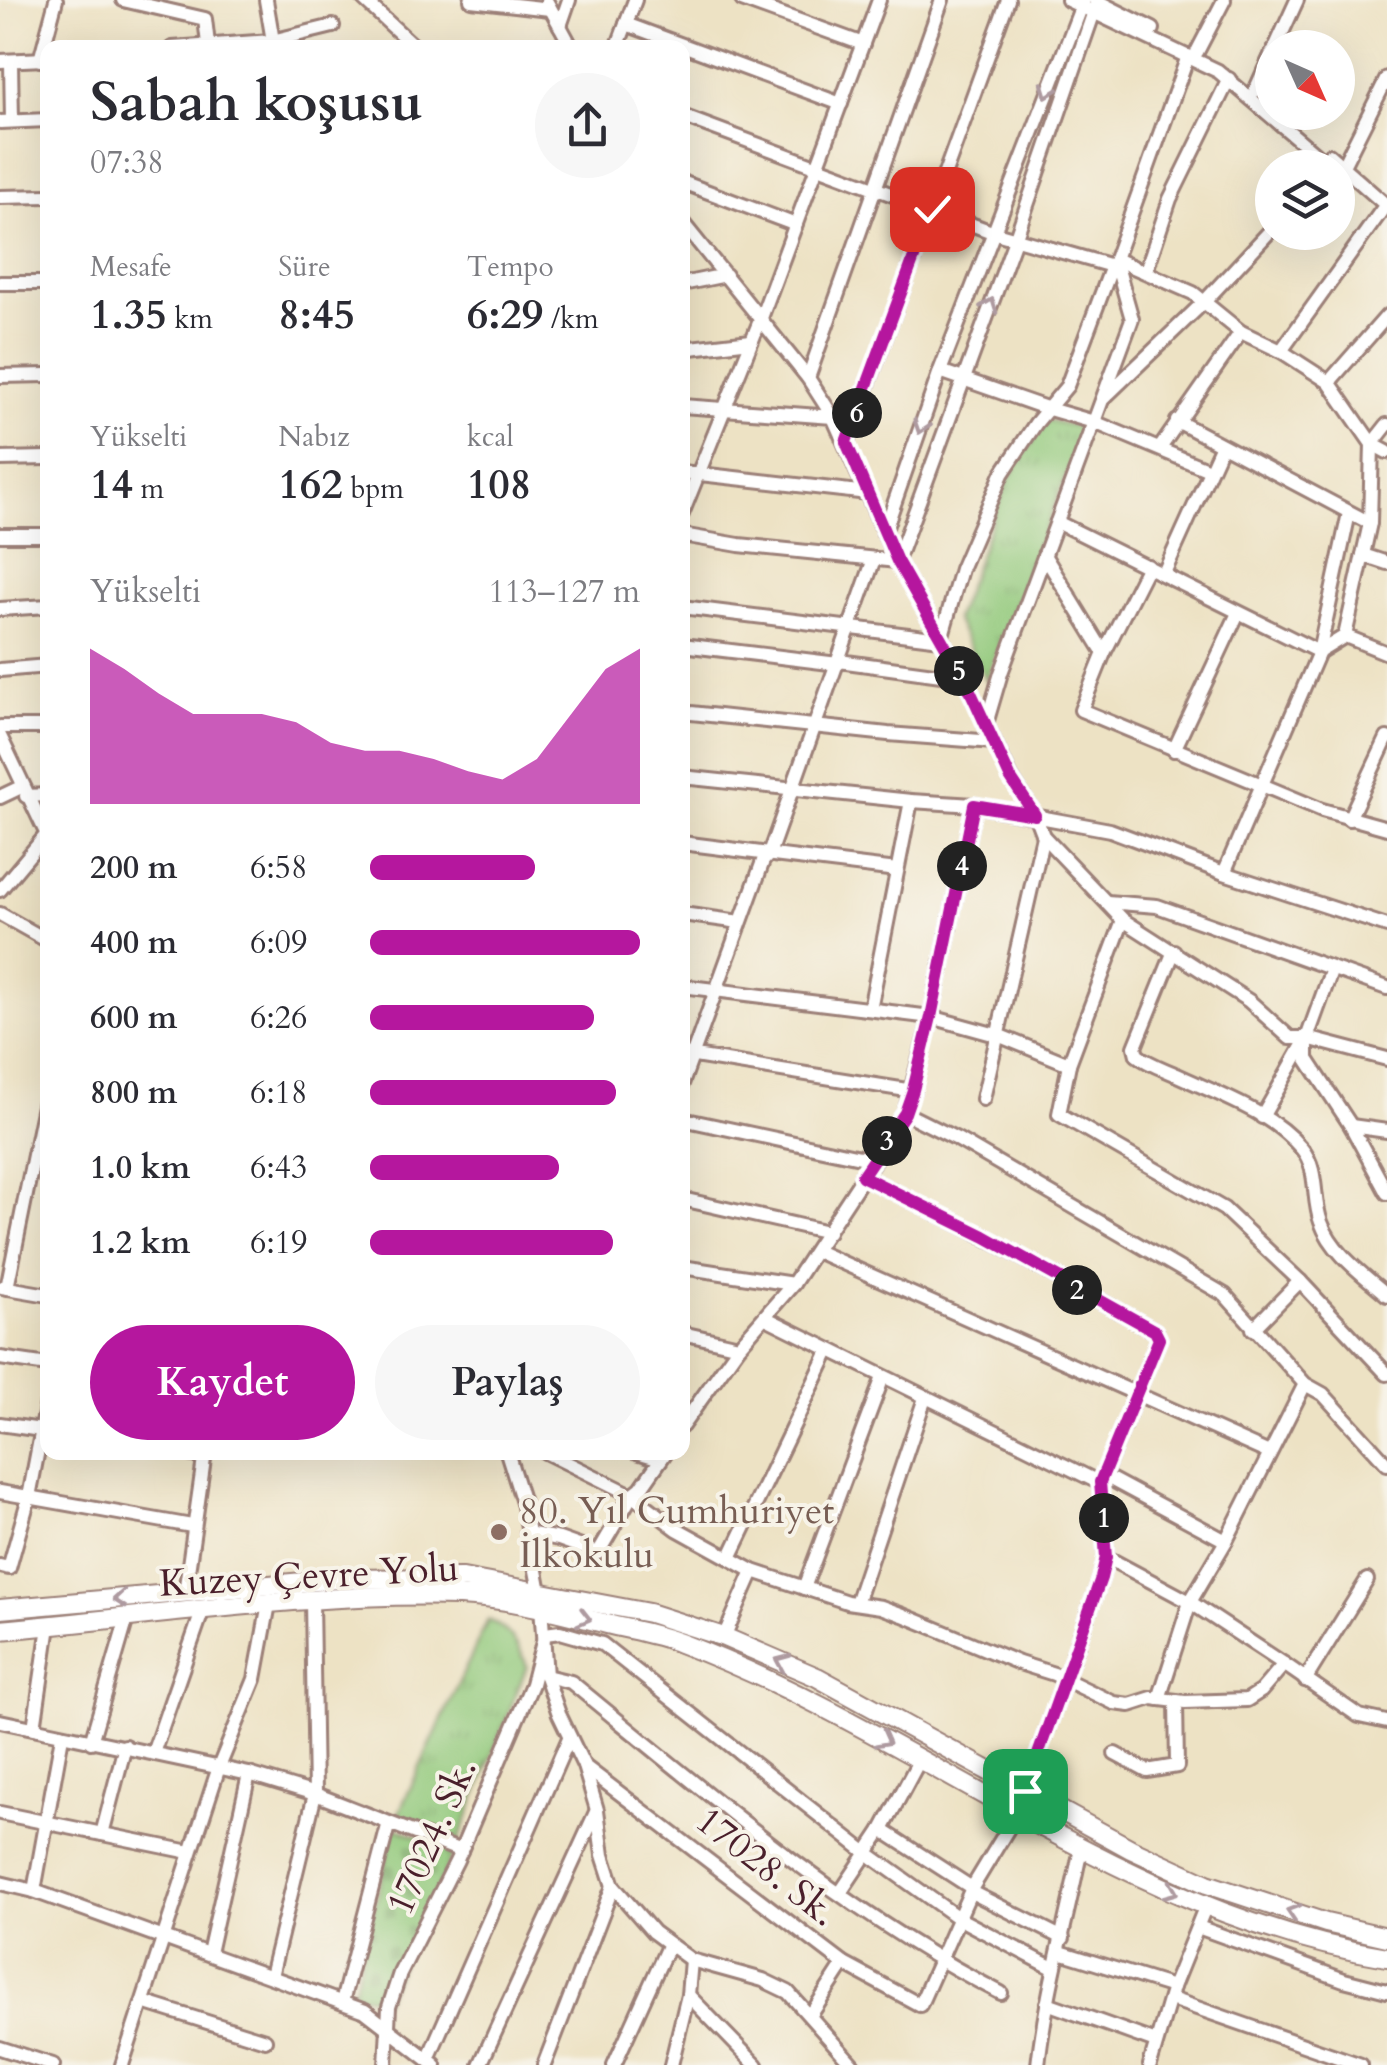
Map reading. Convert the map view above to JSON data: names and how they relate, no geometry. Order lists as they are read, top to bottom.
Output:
{
  "streets": {
    "highway": ["Kuzey Çevre Yolu"],
    "street": ["17024. Sk.", "17028. Sk."]
  },
  "places": ["80. Yıl Cumhuriyet İlkokulu"],
  "north": "bottom right",
  "page": {
    "heading": ["Sabah koşusu", "07:38"],
    "stats": [
      ["Mesafe", "1.35 km"],
      ["Süre", "8:45"],
      ["Tempo", "6:29 /km"],
      ["Yükselti", "14 m"],
      ["Nabız", "162 bpm"],
      ["kcal", "108"]
    ],
    "pins": [
      "6",
      "5",
      "4",
      "3",
      "2",
      "1"
    ],
    "chart": ["Yükselti", "113–127 m"],
    "list": [
      {
        "name": "200 m",
        "note": "6:58"
      },
      {
        "name": "400 m",
        "note": "6:09"
      },
      {
        "name": "600 m",
        "note": "6:26"
      },
      {
        "name": "800 m",
        "note": "6:18"
      },
      {
        "name": "1.0 km",
        "note": "6:43"
      },
      {
        "name": "1.2 km",
        "note": "6:19"
      }
    ],
    "buttons": ["Kaydet", "Paylaş"]
  }
}
